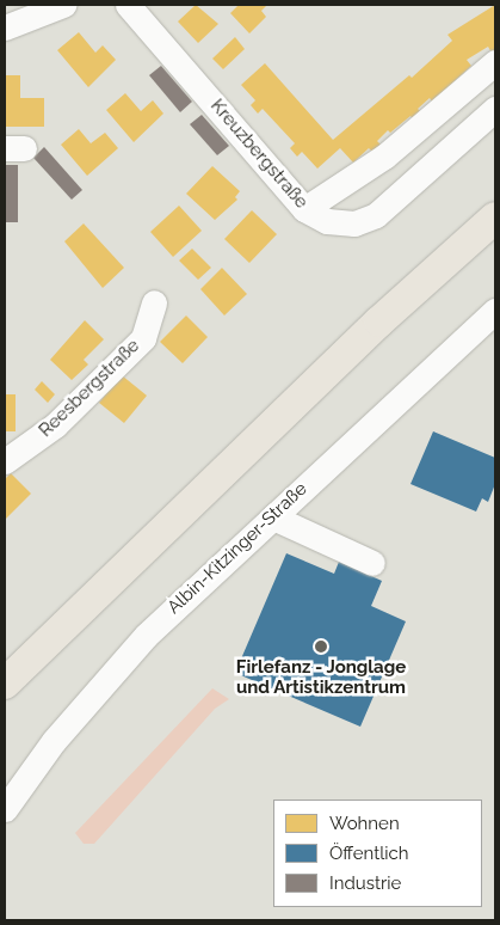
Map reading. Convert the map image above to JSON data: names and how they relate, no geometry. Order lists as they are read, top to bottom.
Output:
{
  "streets": {
    "street": ["Kreuzbergstraße", "Reesbergstraße", "Albin-Kitzinger-Straße"]
  },
  "places": ["Firlefanz - Jonglage und Artistikzentrum"],
  "legend": ["Wohnen", "Öffentlich", "Industrie"]
}
